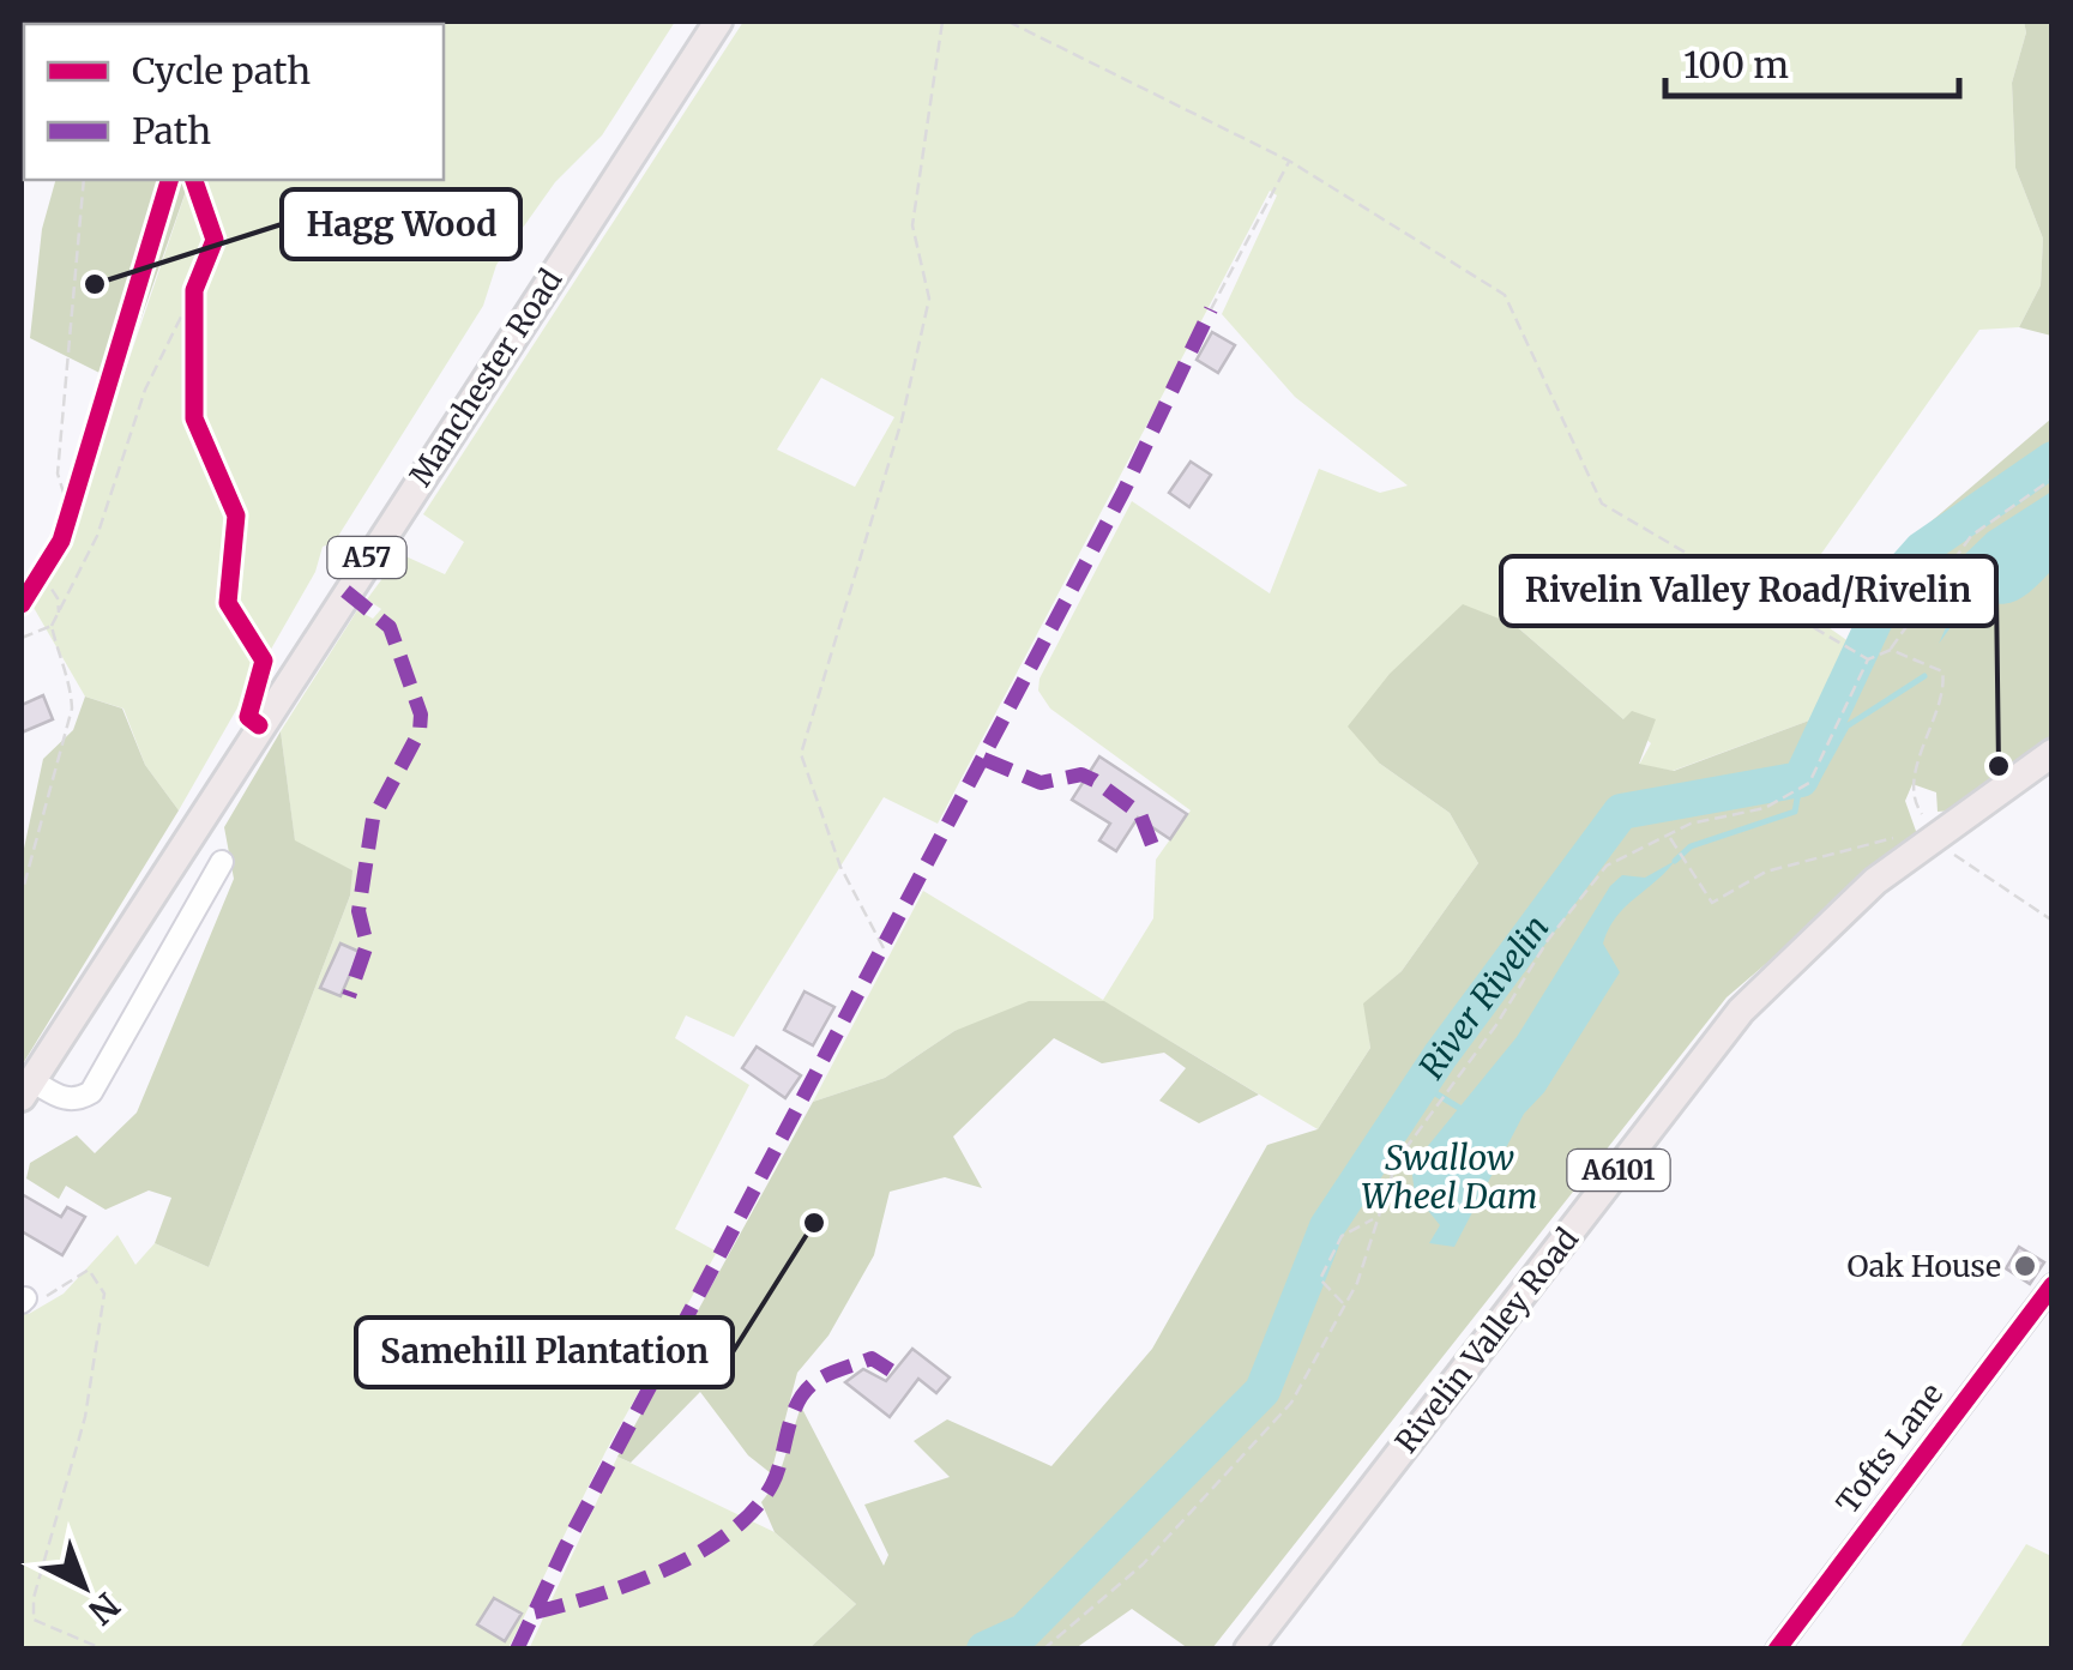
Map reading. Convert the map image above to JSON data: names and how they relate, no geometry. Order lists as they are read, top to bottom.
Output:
{
  "streets": {
    "main road": [
      "Manchester Road",
      "A57",
      "A6101",
      "Rivelin Valley Road"
    ],
    "street": ["Tofts Lane"]
  },
  "water": ["River Rivelin", "Swallow Wheel Dam"],
  "places": [
    "Hagg Wood",
    "Rivelin Valley Road/Rivelin",
    "Samehill Plantation",
    "Oak House"
  ],
  "legend": ["Cycle path", "Path"],
  "scale_bar": "100 m",
  "north": "bottom right"
}
